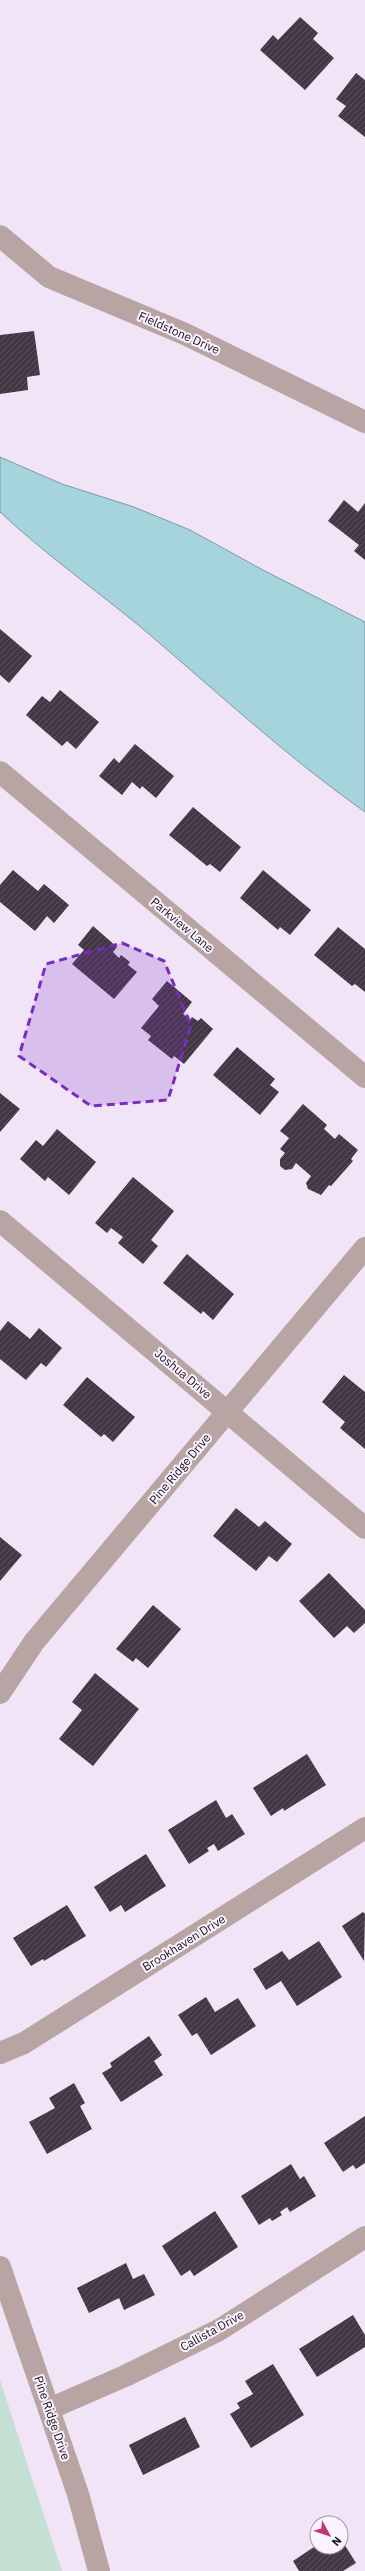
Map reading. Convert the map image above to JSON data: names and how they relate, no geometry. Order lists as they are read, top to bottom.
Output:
{
  "streets": {
    "street": [
      "Fieldstone Drive",
      "Parkview Lane",
      "Joshua Drive",
      "Pine Ridge Drive",
      "Brookhaven Drive",
      "Callista Drive"
    ]
  },
  "crossings": [
    ["Joshua Drive", "Pine Ridge Drive"],
    ["Pine Ridge Drive", "Callista Drive"]
  ],
  "north": "bottom right"
}
